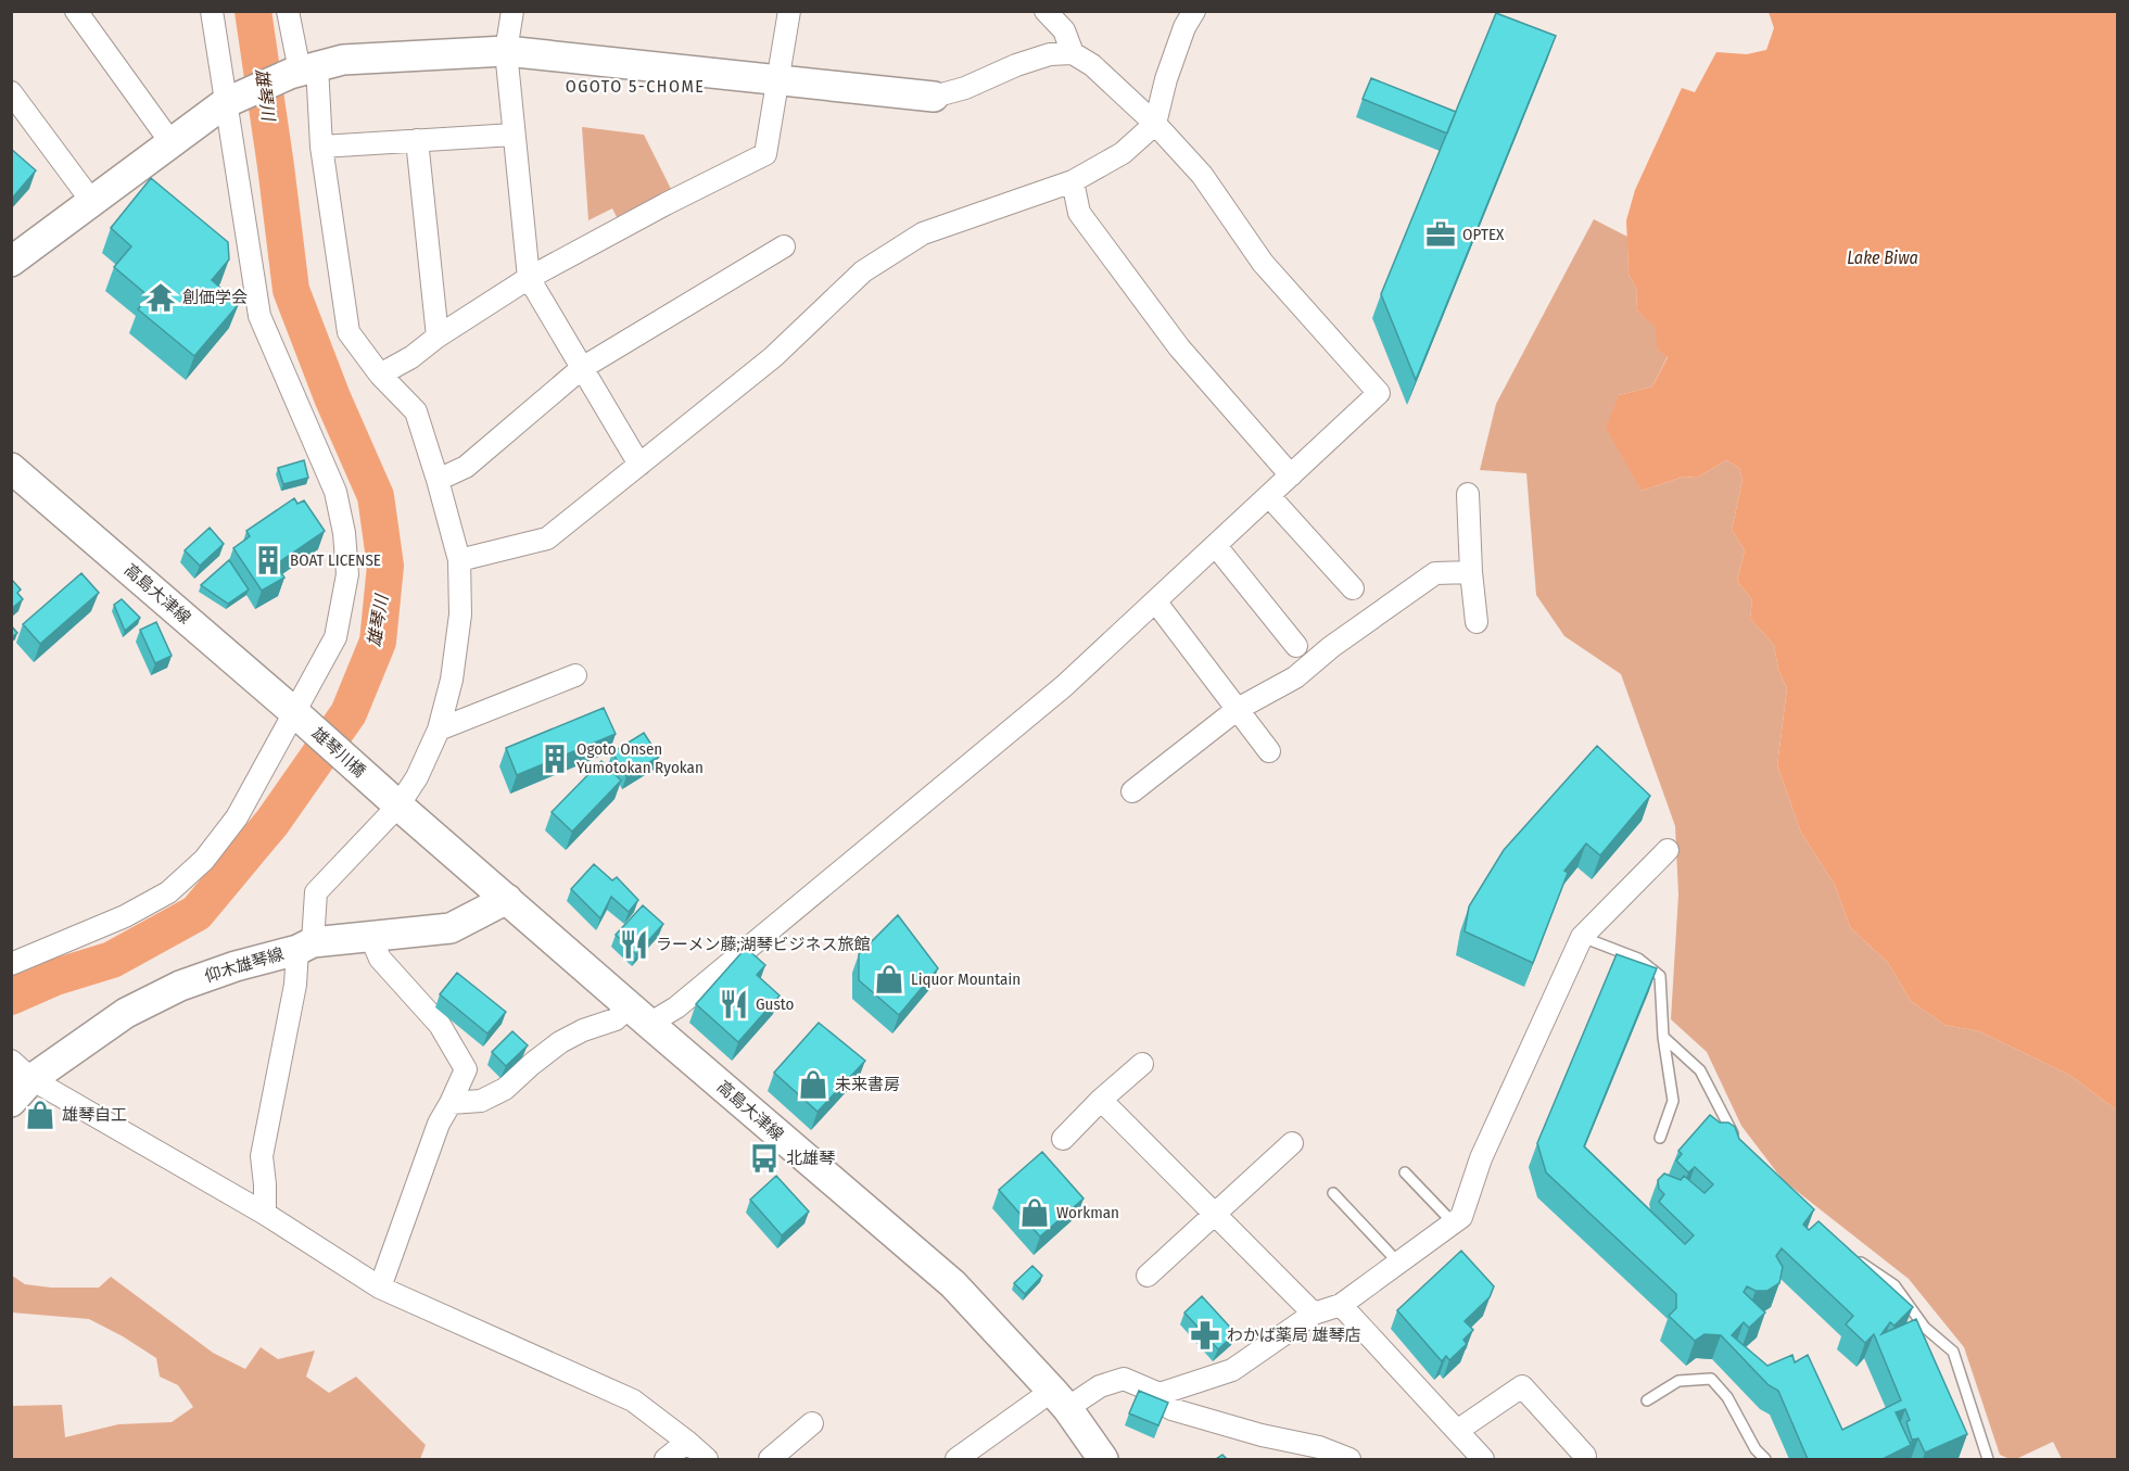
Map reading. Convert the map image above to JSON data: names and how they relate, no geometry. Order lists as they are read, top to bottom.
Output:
{
  "streets": {
    "main road": ["高島大津線", "雄琴川橋", "仰木雄琴線"]
  },
  "crossings": [
    ["高島大津線", "雄琴川橋"],
    ["高島大津線", "仰木雄琴線"]
  ],
  "districts": ["OGOTO 5-CHOME"],
  "water": ["雄琴川", "Lake Biwa"],
  "places": {
    "office": ["OPTEX"],
    "temple": ["創価学会"],
    "building": ["BOAT LICENSE", "Ogoto Onsen Yumotokan Ryokan"],
    "restaurant": ["ラーメン藤;湖琴ビジネス旅館", "Gusto"],
    "shop": [
      "Liquor Mountain",
      "未来書房",
      "雄琴自工",
      "Workman"
    ],
    "bus stop": ["北雄琴"],
    "pharmacy": ["わかば薬局 雄琴店"]
  }
}
